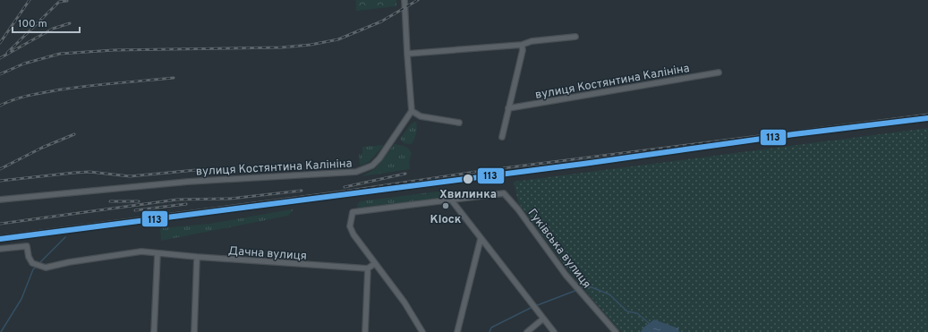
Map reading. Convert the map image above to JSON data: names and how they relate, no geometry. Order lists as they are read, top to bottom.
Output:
{
  "streets": {
    "street": ["вулиця Костянтина Калініна", "Гуківська вулиця", "Дачна вулиця"]
  },
  "places": ["Хвилинка", "Кіоск"],
  "lines": ["transit line 113"],
  "scale_bar": "100 m"
}
